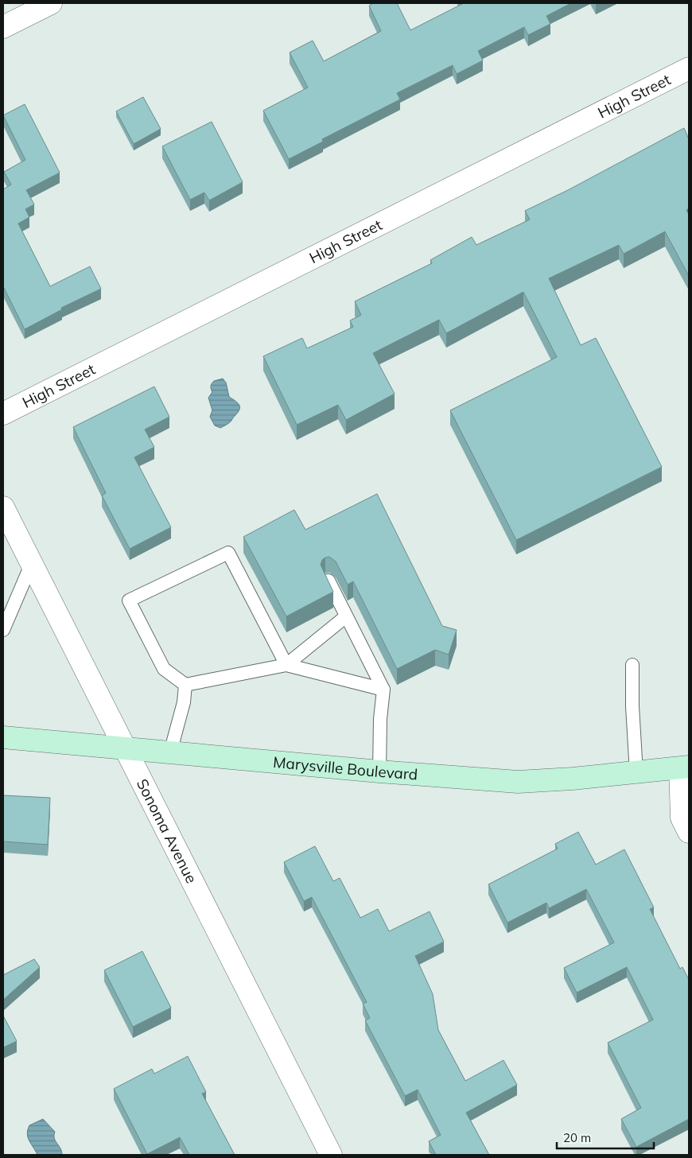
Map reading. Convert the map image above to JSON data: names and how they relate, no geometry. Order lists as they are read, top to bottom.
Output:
{
  "streets": {
    "main road": ["Marysville Boulevard"],
    "street": ["High Street", "Sonoma Avenue"]
  },
  "crossings": [
    ["Marysville Boulevard", "Sonoma Avenue"]
  ],
  "scale_bar": "20 m"
}
